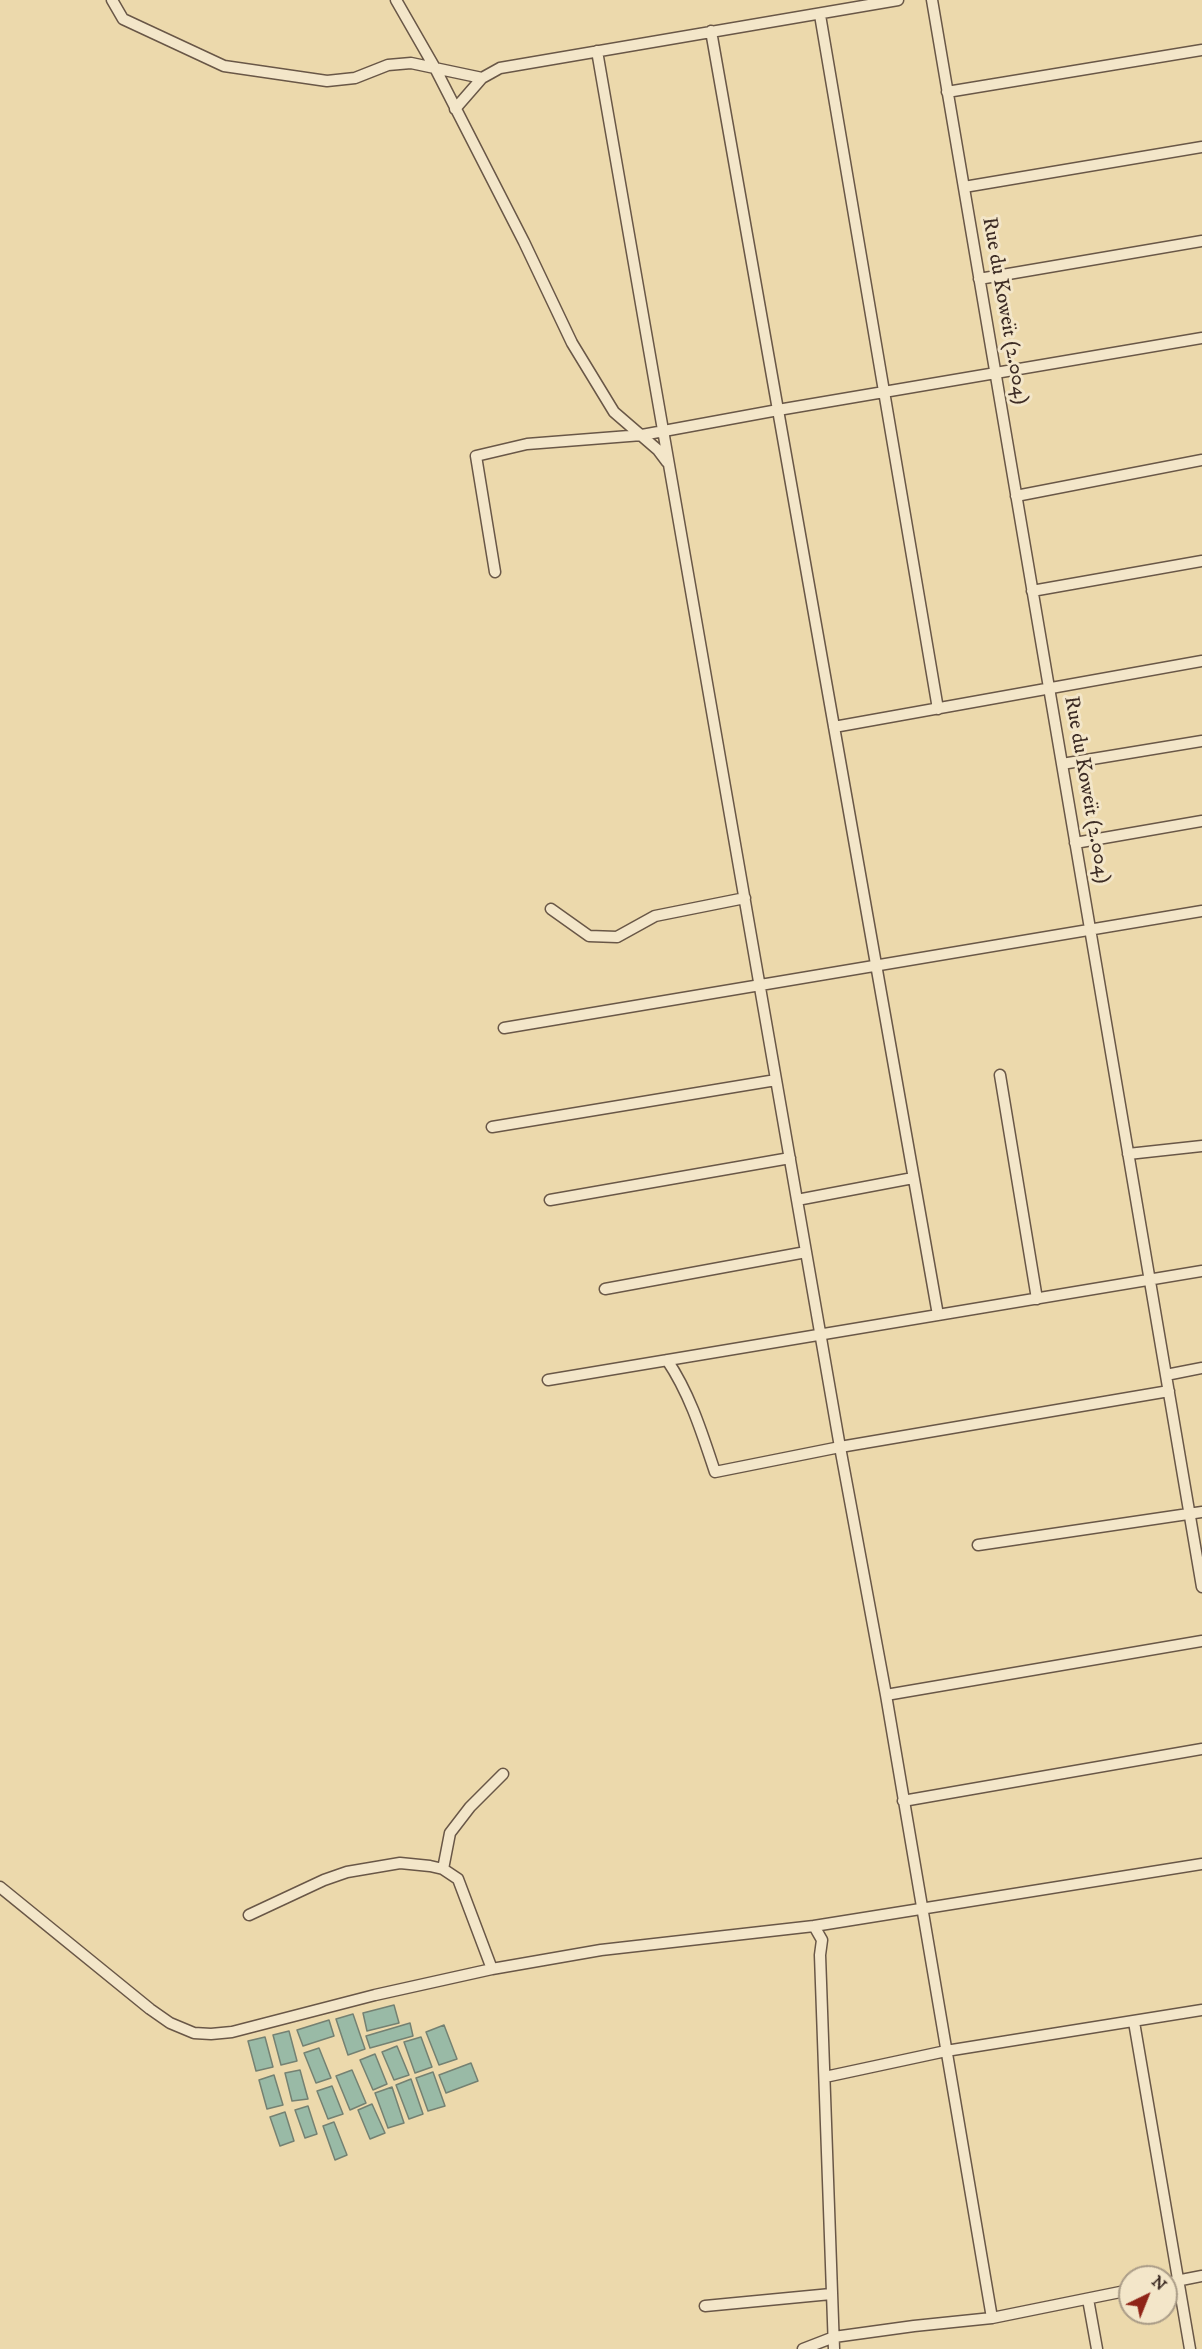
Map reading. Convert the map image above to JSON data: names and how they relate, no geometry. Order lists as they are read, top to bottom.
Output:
{
  "streets": {
    "street": ["Rue du Koweït (2.004)"]
  },
  "north": "top right"
}
